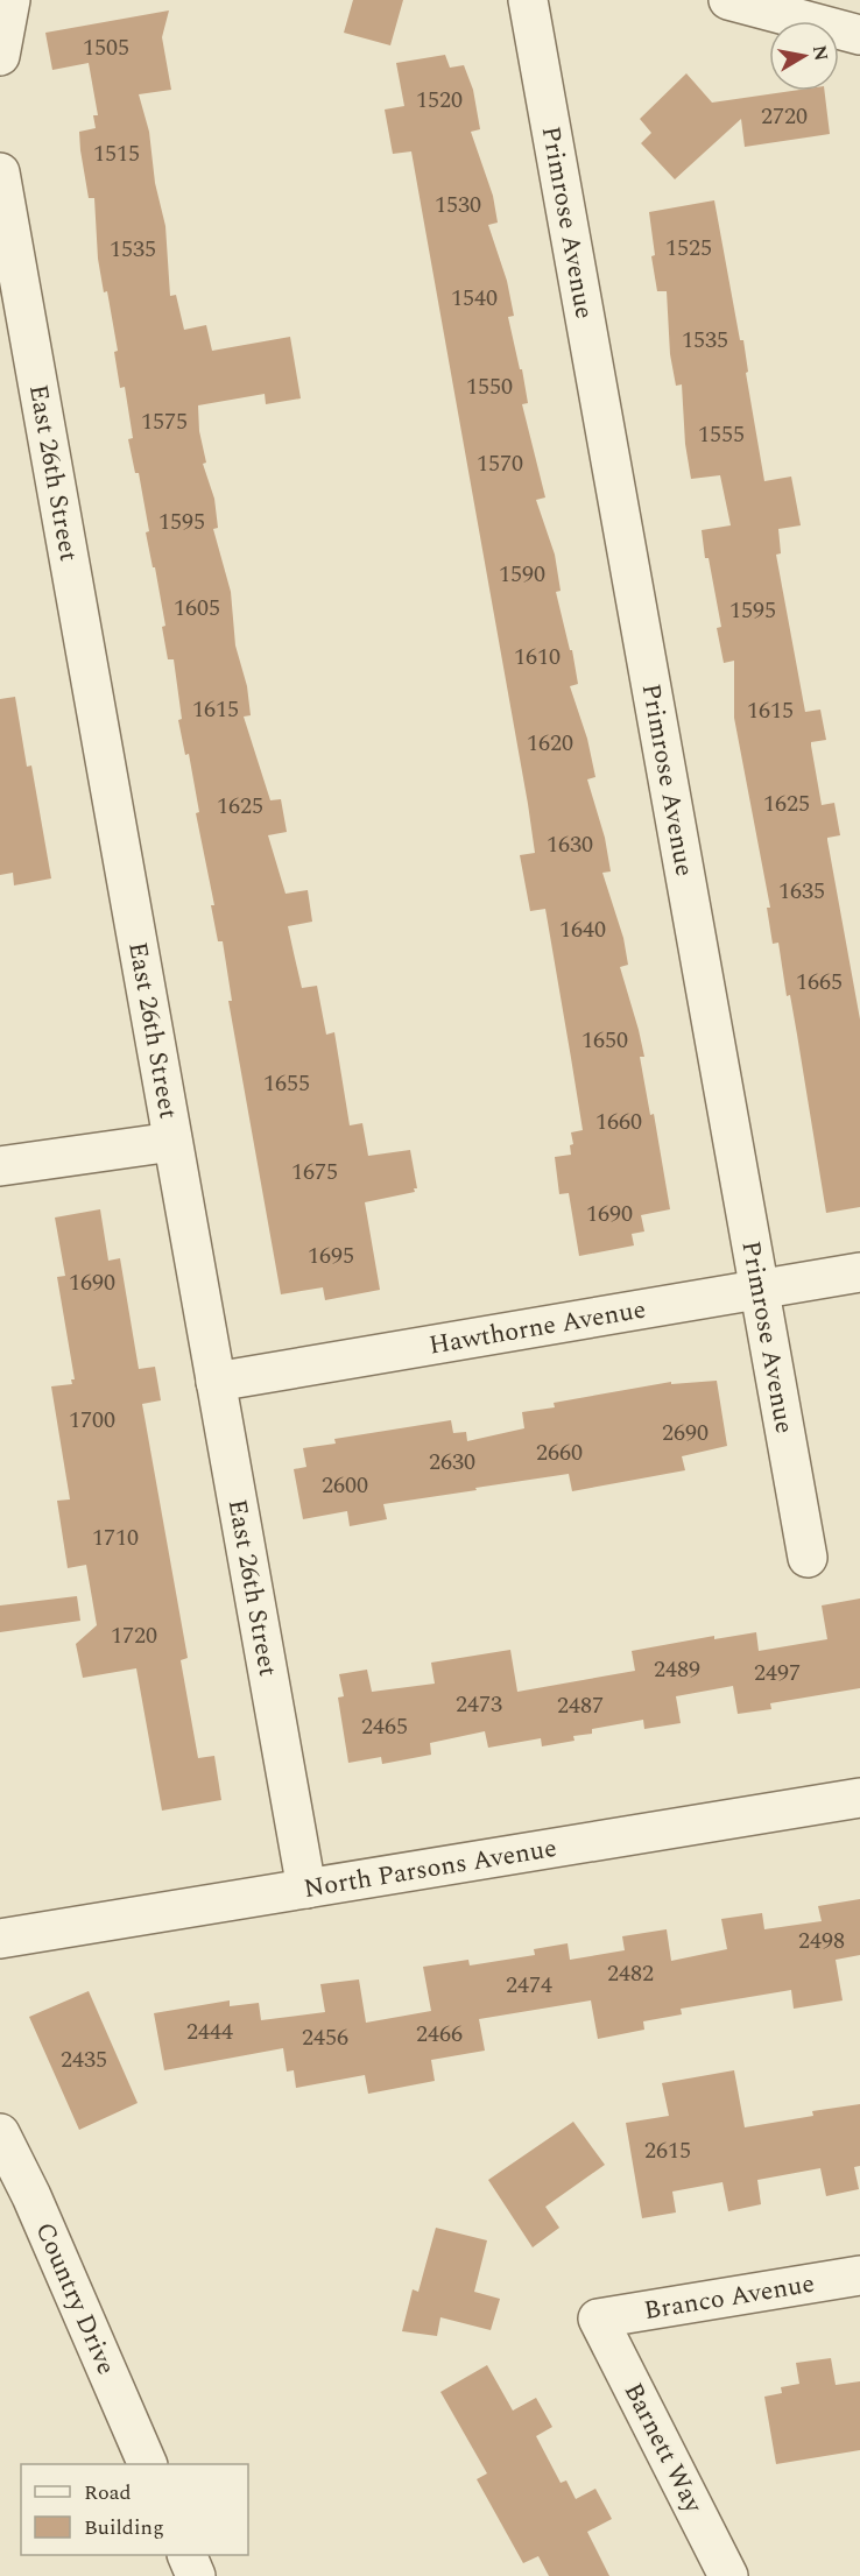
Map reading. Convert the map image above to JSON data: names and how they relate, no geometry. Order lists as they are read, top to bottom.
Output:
{
  "streets": {
    "street": [
      "Primrose Avenue",
      "East 26th Street",
      "Hawthorne Avenue",
      "North Parsons Avenue",
      "Branco Avenue",
      "Country Drive",
      "Barnett Way"
    ]
  },
  "crossings": [
    ["Primrose Avenue", "Hawthorne Avenue"],
    ["East 26th Street", "Hawthorne Avenue"],
    ["East 26th Street", "North Parsons Avenue"],
    ["Branco Avenue", "Barnett Way"]
  ],
  "house_numbers": [
    "1505",
    "1520",
    "2720",
    "1515",
    "1530",
    "1525",
    "1535",
    "1540",
    "1535",
    "1550",
    "1575",
    "1555",
    "1570",
    "1595",
    "1590",
    "1605",
    "1595",
    "1610",
    "1615",
    "1615",
    "1620",
    "1625",
    "1625",
    "1630",
    "1635",
    "1640",
    "1665",
    "1650",
    "1655",
    "1660",
    "1675",
    "1690",
    "1695",
    "1690",
    "1700",
    "2690",
    "2660",
    "2630",
    "2600",
    "1710",
    "1720",
    "2489",
    "2497",
    "2473",
    "2487",
    "2465",
    "2498",
    "2482",
    "2474",
    "2444",
    "2466",
    "2456",
    "2435",
    "2615"
  ],
  "legend": ["Road", "Building"],
  "north": "right"
}
